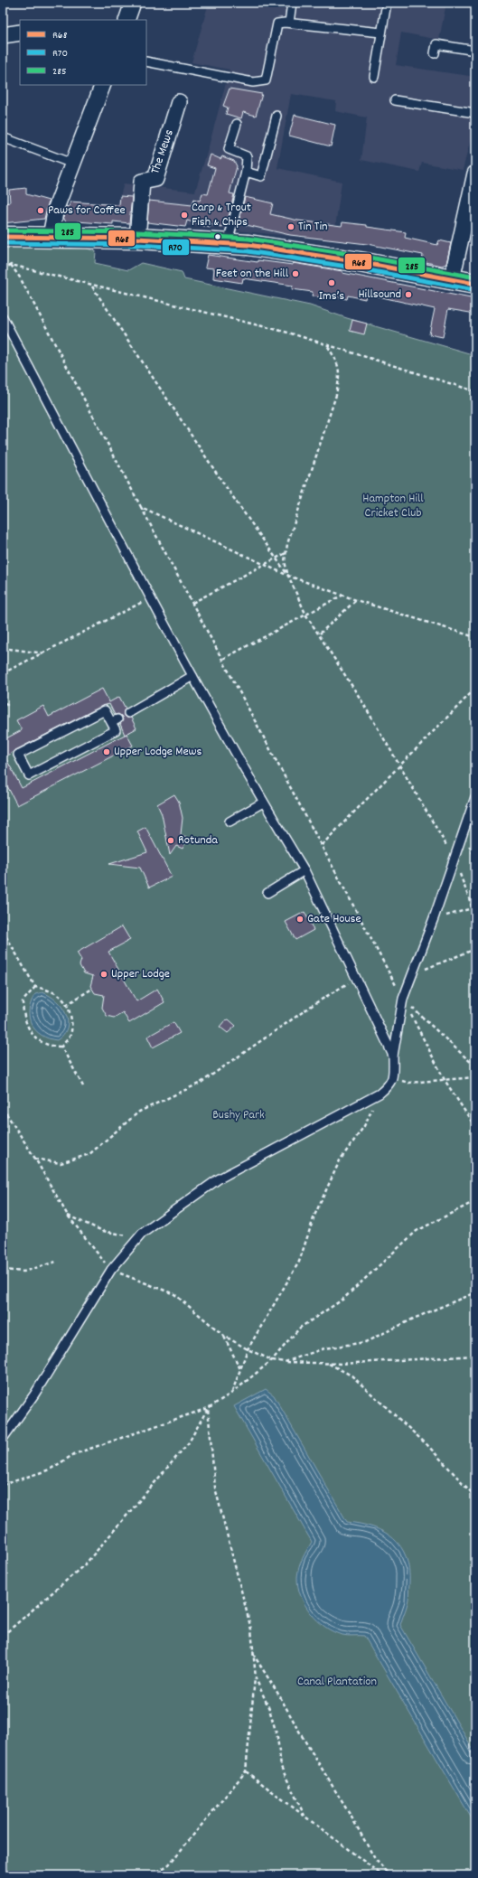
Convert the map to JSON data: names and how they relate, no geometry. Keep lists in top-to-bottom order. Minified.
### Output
{"streets":{"street":["The Mews"]},"parks":["Hampton Hill Cricket Club","Bushy Park","Canal Plantation"],"places":["Paws for Coffee","Carp & Trout Fish & Chips","Tin Tin","Feet on the Hill","Ims’s","Hillsound","Upper Lodge Mews","Rotunda","Gate House","Upper Lodge"],"lines":["transit line 285","transit line R68","transit line R70"],"legend":["R68","R70","285"]}
